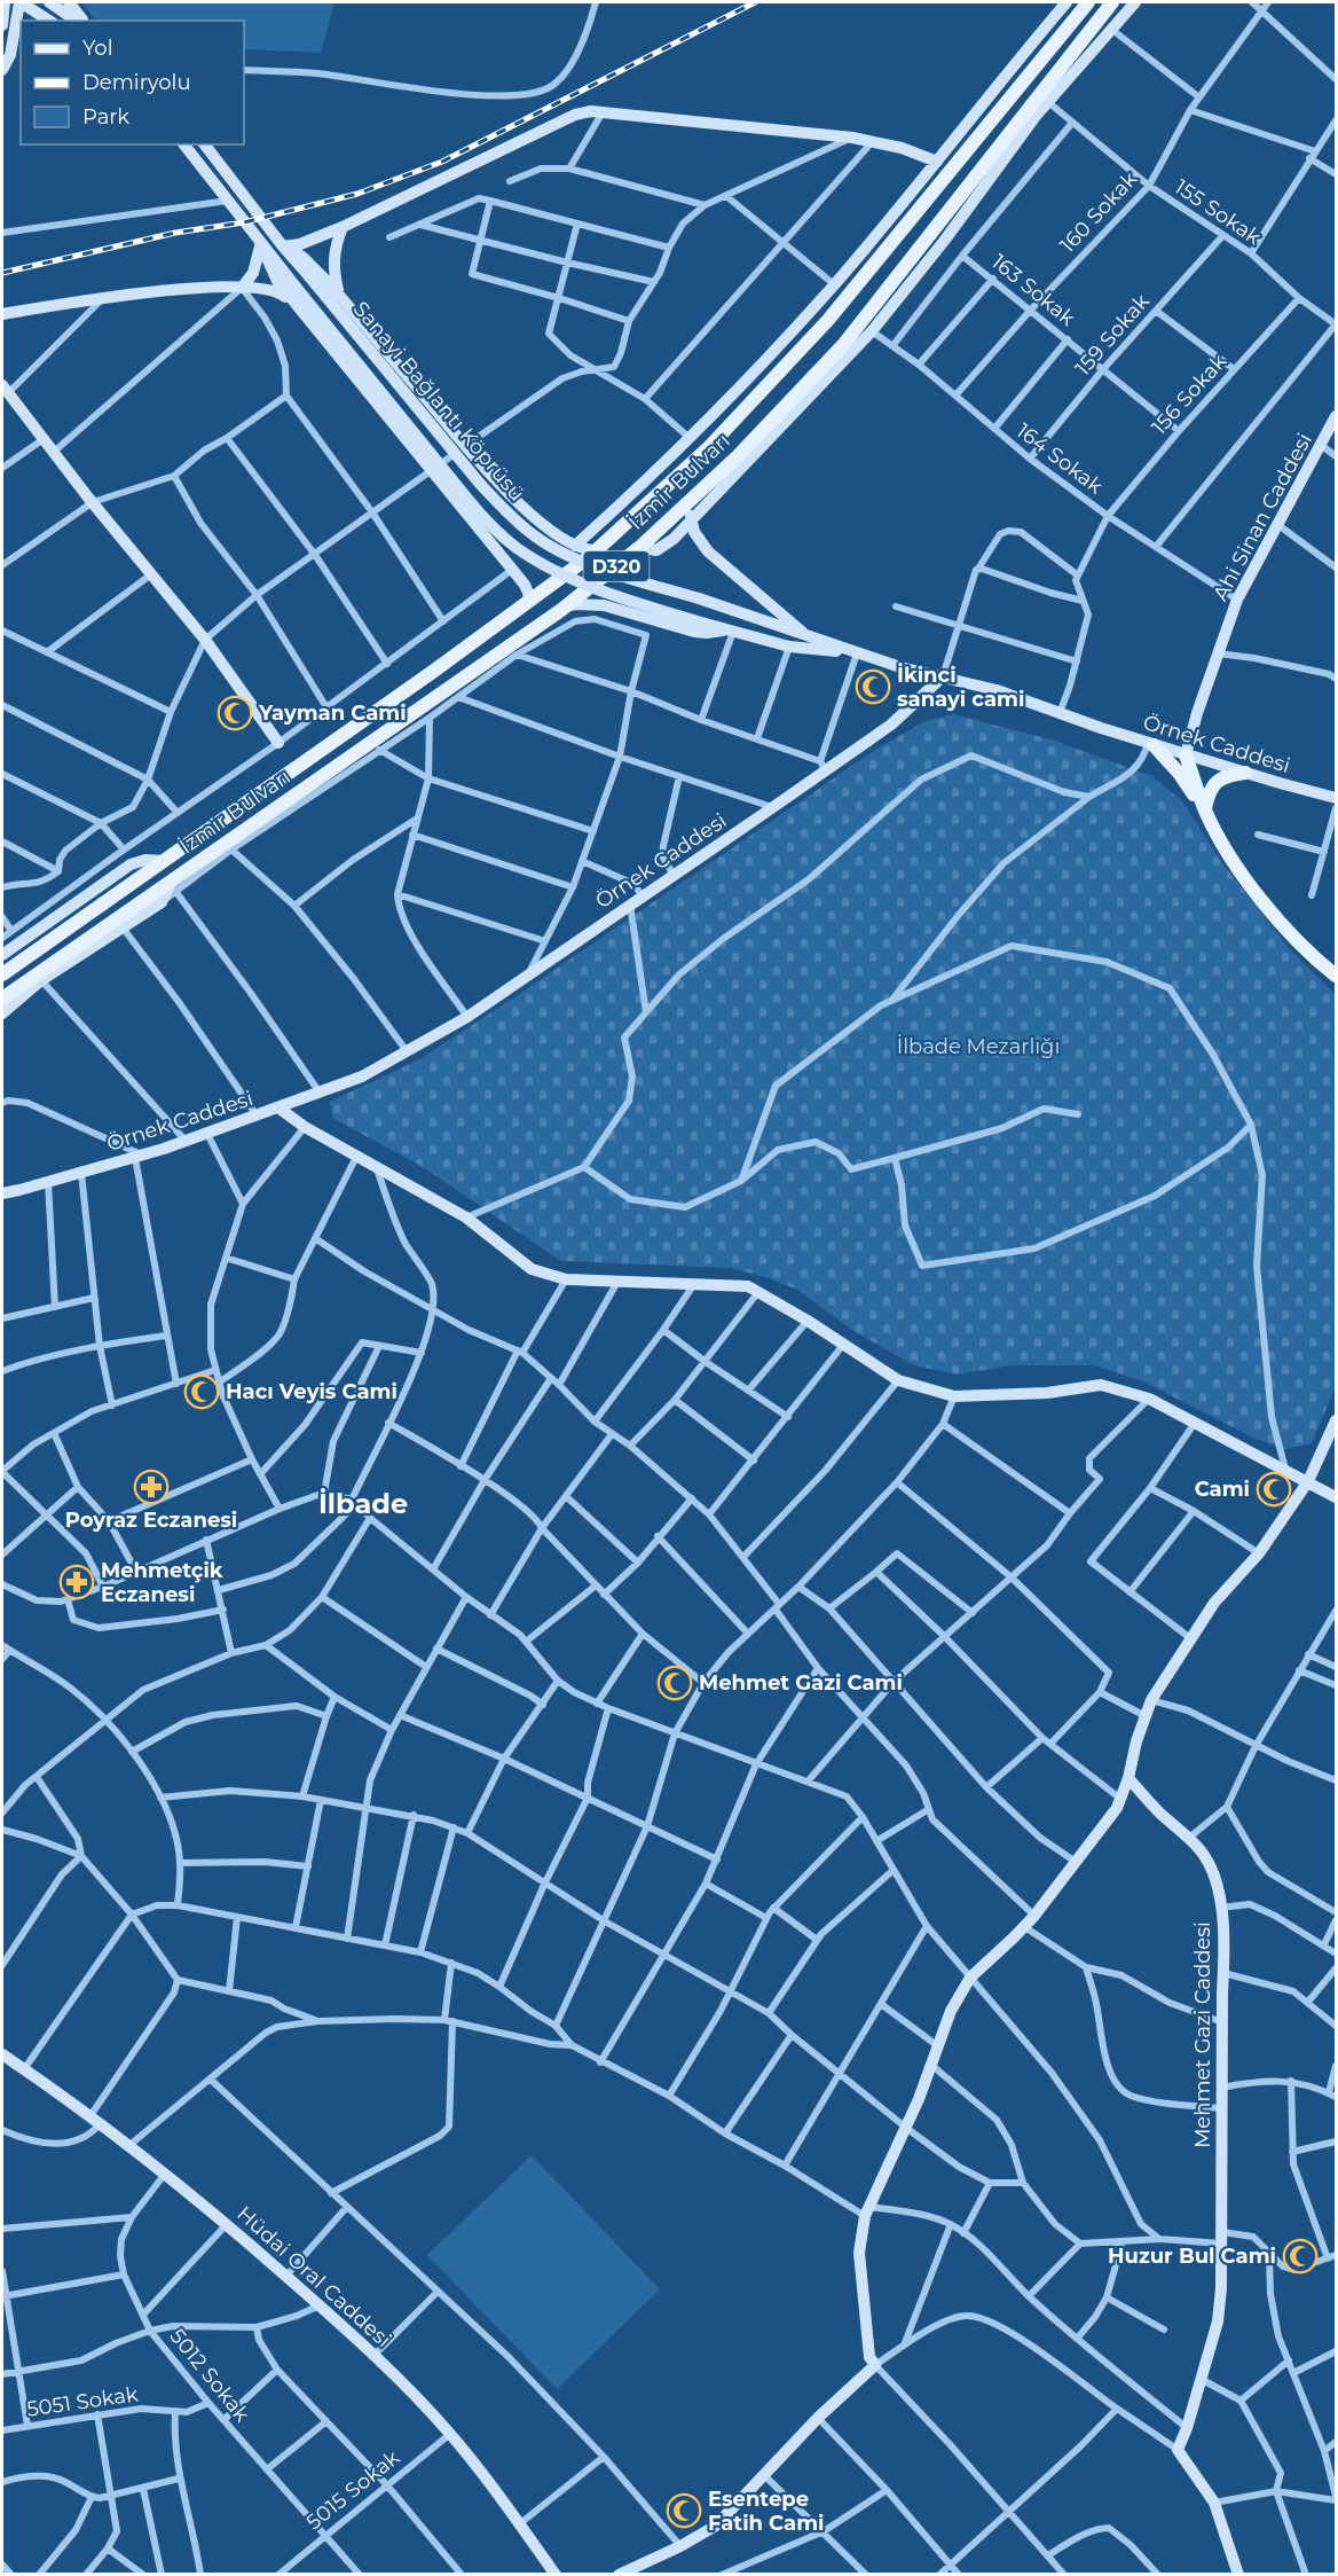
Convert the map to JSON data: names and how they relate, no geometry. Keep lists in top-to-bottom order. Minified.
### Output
{"streets":{"main road":["Sanayi Bağlantı Köprüsü","İzmir Bulvarı","Ahi Sinan Caddesi","D320","Örnek Caddesi","Mehmet Gazi Caddesi","Hüdai Oral Caddesi"],"street":["160 Sokak","155 Sokak","163 Sokak","159 Sokak","156 Sokak","164 Sokak","5012 Sokak","5051 Sokak","5015 Sokak"]},"crossings":[["160 Sokak","155 Sokak"],["160 Sokak","163 Sokak"],["160 Sokak","164 Sokak"],["155 Sokak","159 Sokak"],["155 Sokak","156 Sokak"],["163 Sokak","159 Sokak"],["163 Sokak","156 Sokak"],["159 Sokak","164 Sokak"],["156 Sokak","164 Sokak"],["164 Sokak","Ahi Sinan Caddesi"],["Ahi Sinan Caddesi","Örnek Caddesi"],["Hüdai Oral Caddesi","5012 Sokak"],["Hüdai Oral Caddesi","5015 Sokak"],["5012 Sokak","5051 Sokak"],["5012 Sokak","5015 Sokak"]],"districts":["İlbade"],"parks":["İlbade Mezarlığı"],"places":{"mosque":["İkinci sanayi cami","Yayman Cami","Hacı Veyis Cami","Cami","Mehmet Gazi Cami","Huzur Bul Cami","Esentepe Fatih Cami"],"pharmacy":["Poyraz Eczanesi","Mehmetçik Eczanesi"]},"legend":["Yol","Demiryolu","Park"]}
